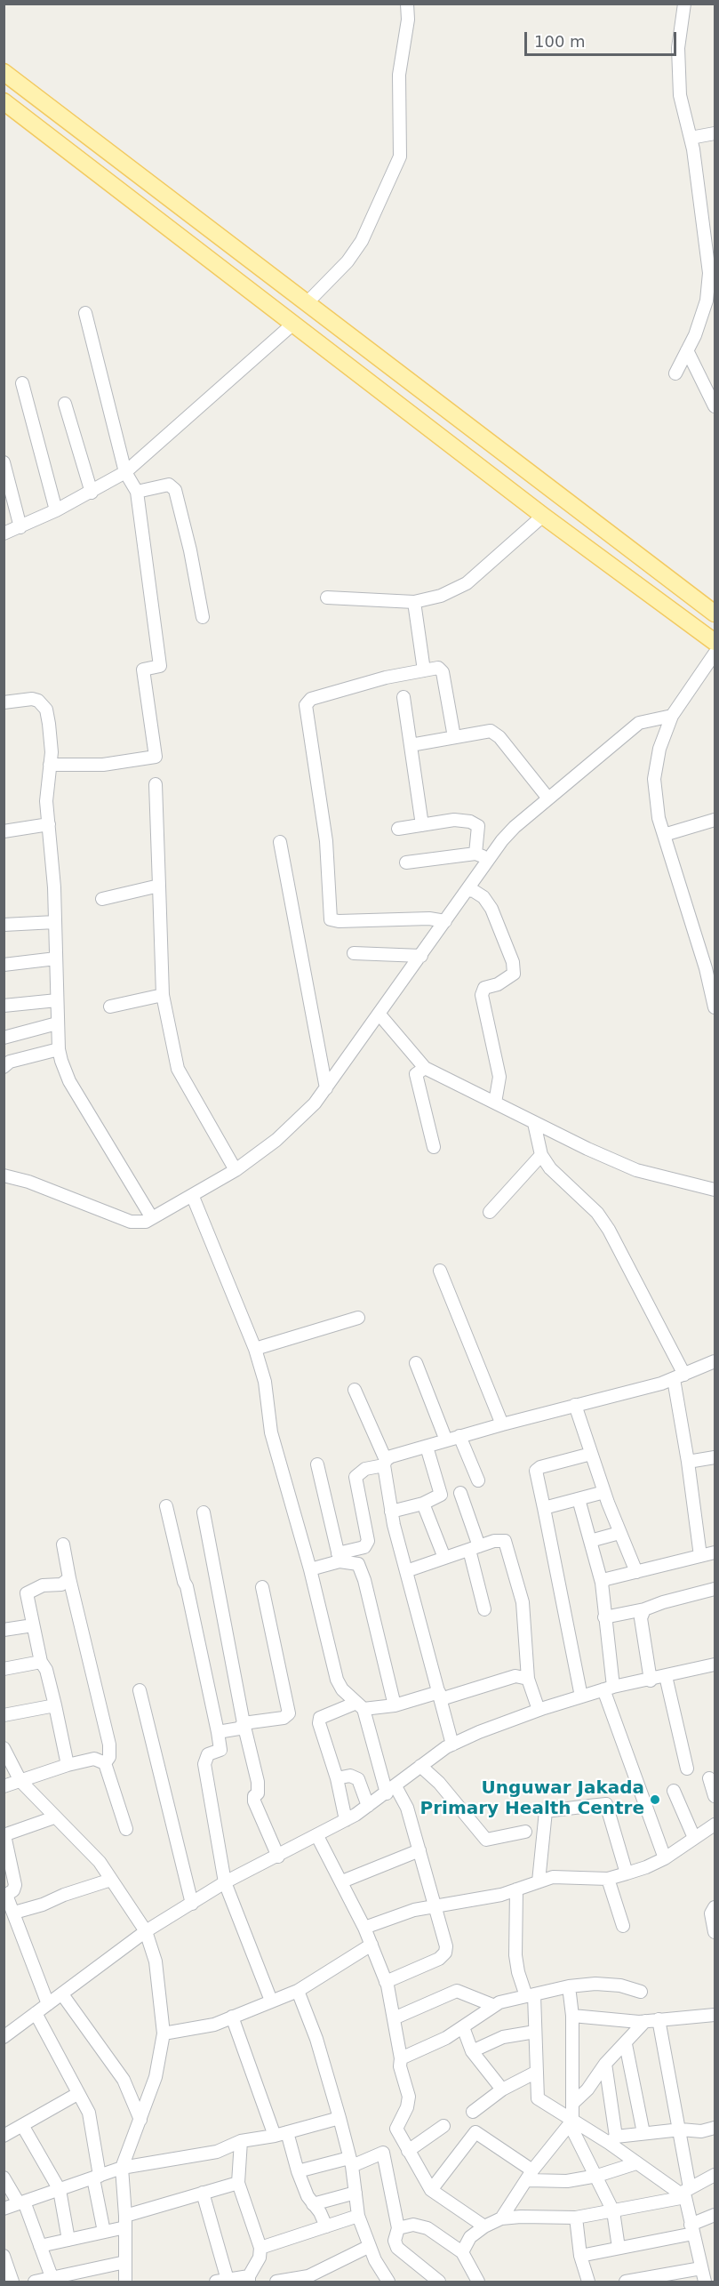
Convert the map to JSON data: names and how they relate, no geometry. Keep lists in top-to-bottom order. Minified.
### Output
{"places":["Unguwar Jakada Primary Health Centre"],"scale_bar":"100 m"}
